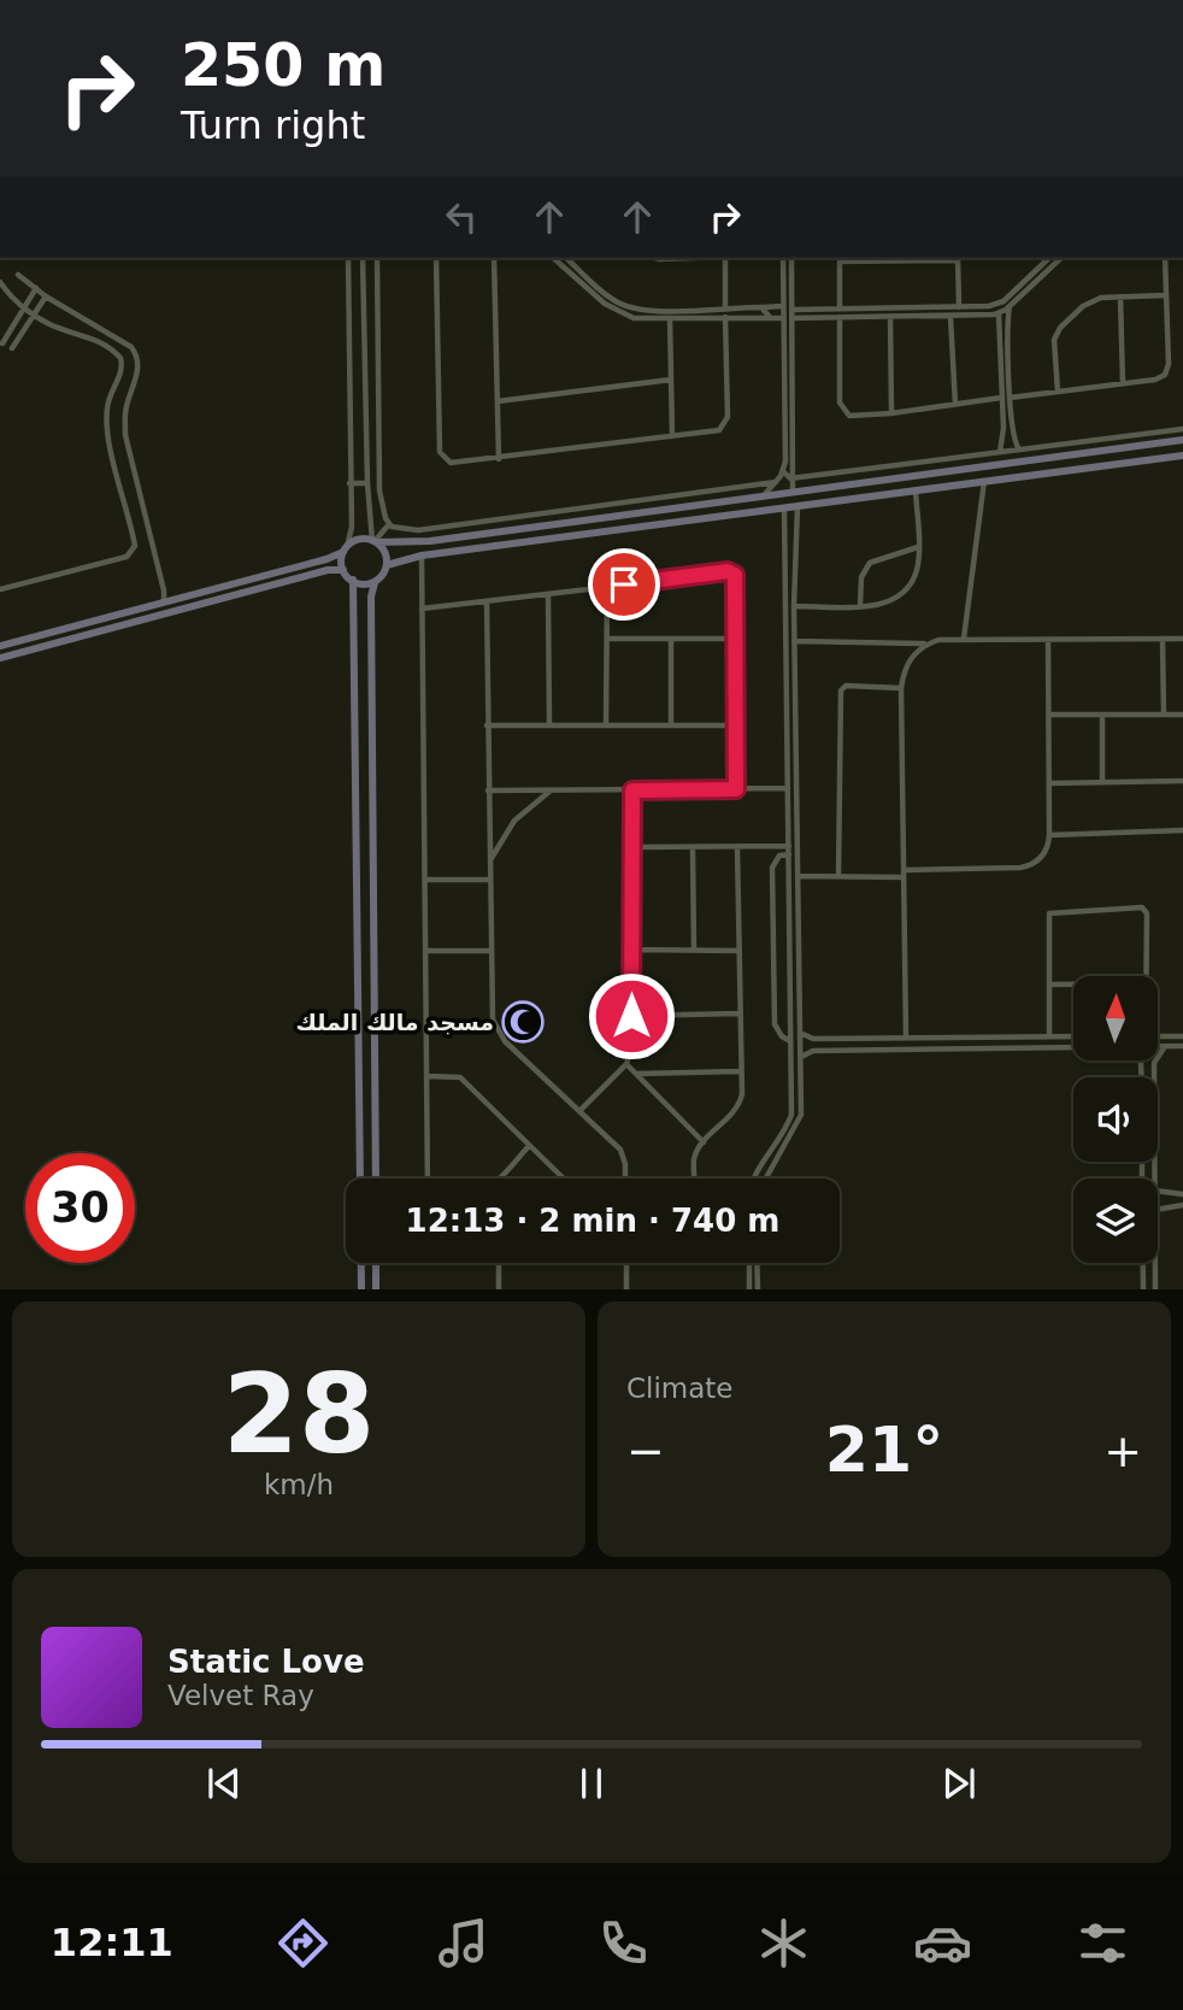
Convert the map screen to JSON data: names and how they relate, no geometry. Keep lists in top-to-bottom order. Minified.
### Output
{"places":{"mosque":["مسجد مالك الملك"]},"north":"top","page":{"turn":["250 m","Turn right"],"limit":"30","trip":"12:13 · 2 min · 740 m","tile":[["28","km/h"],"Climate"],"heat":["−","21°","+"],"song":["Static Love","Velvet Ray"],"tabs":"12:11"}}
